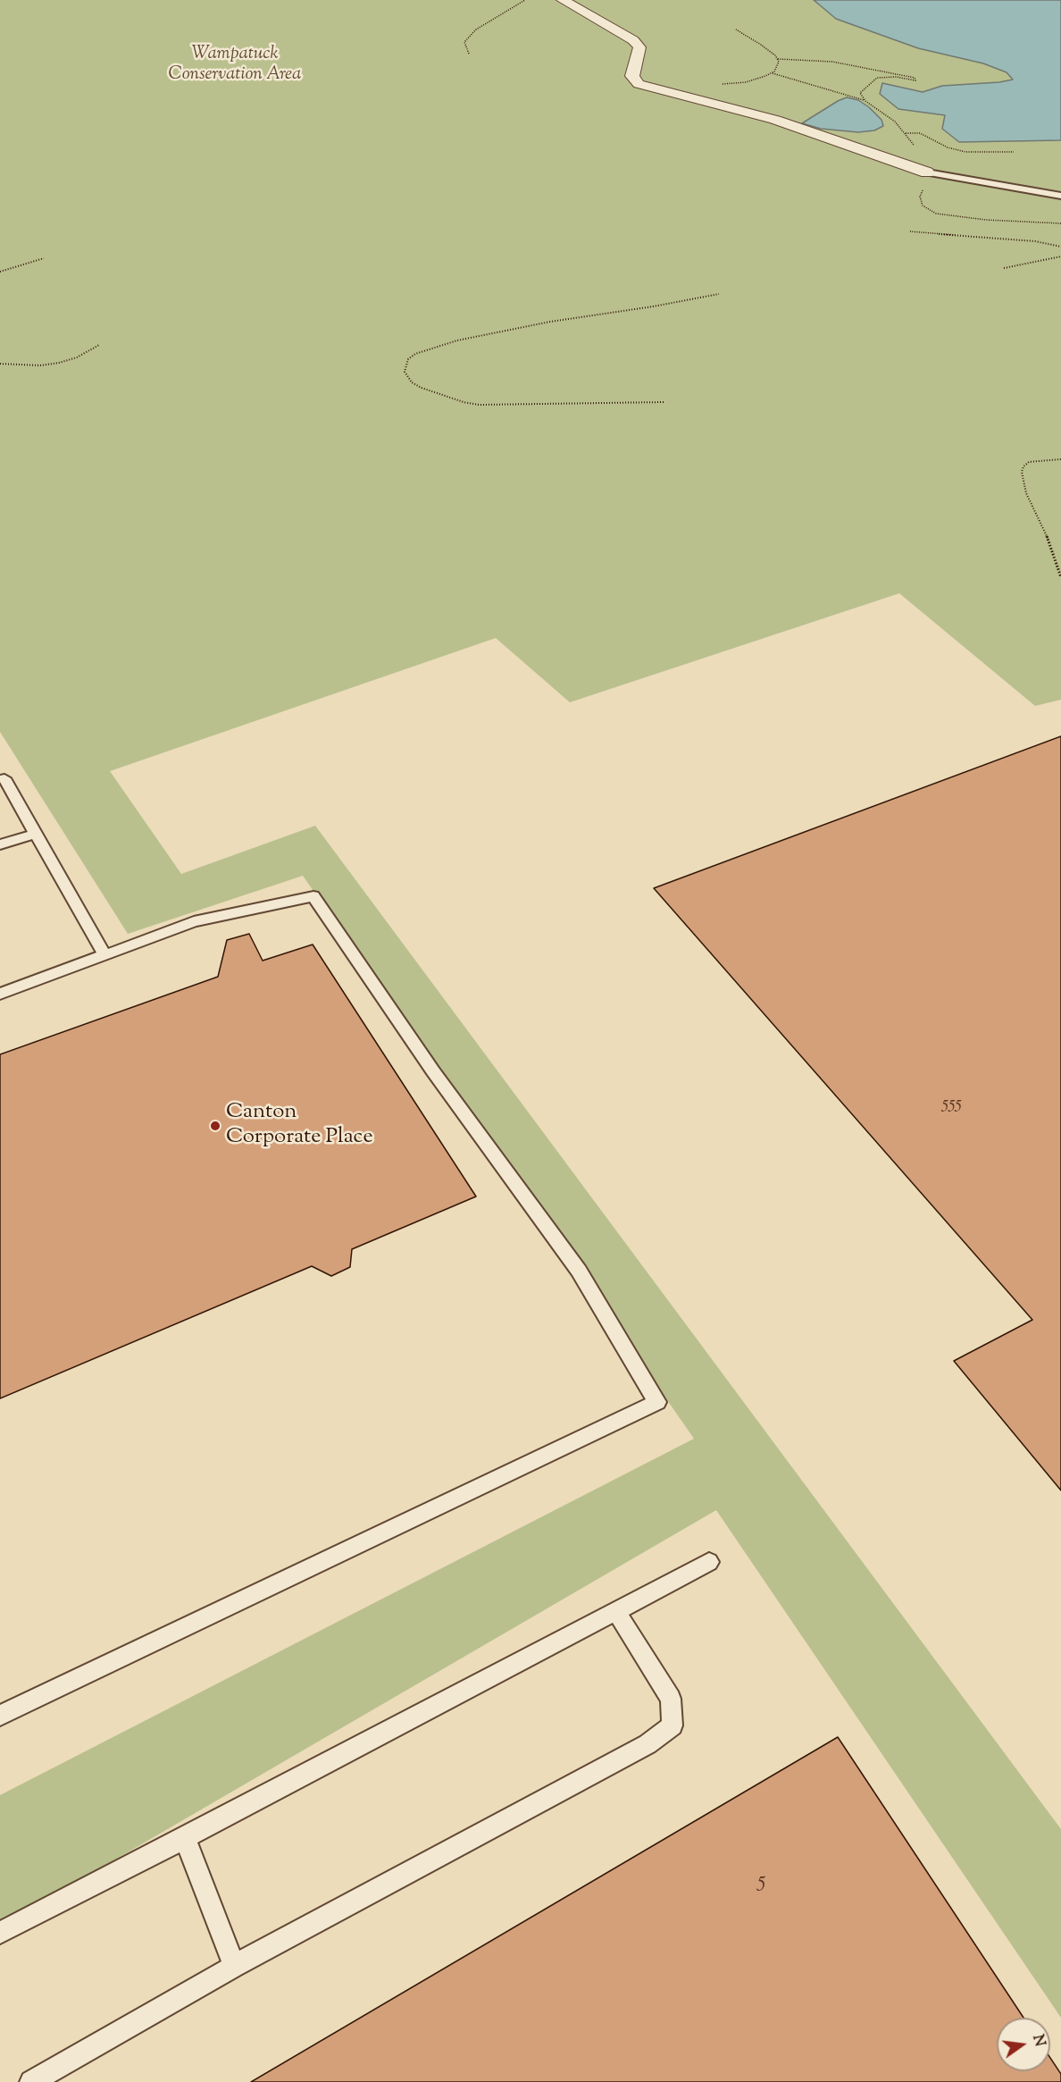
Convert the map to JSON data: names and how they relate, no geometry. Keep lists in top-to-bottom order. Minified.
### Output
{"parks":["Wampatuck Conservation Area"],"places":["Canton Corporate Place"],"house_numbers":["555","5"],"north":"right"}
